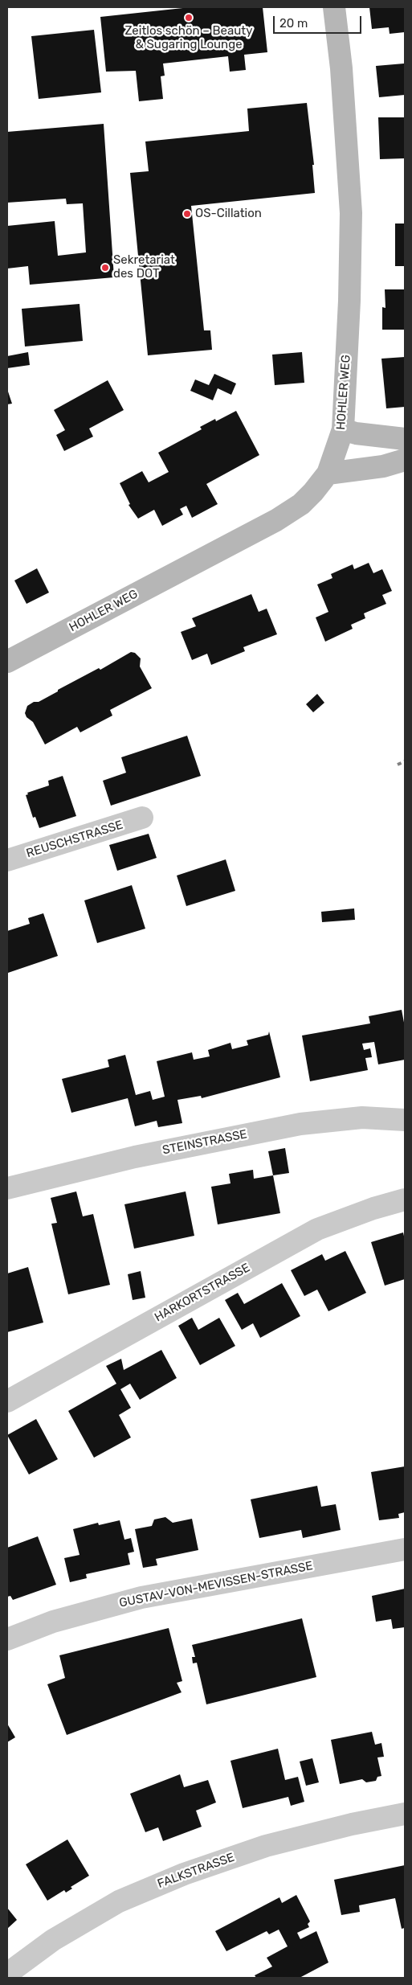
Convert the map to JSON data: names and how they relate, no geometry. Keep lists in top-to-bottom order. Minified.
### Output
{"streets":{"street":["HOHLER WEG","REUSCHSTRASSE","STEINSTRASSE","HARKORTSTRASSE","GUSTAV-VON-MEVISSEN-STRASSE","FALKSTRASSE"]},"places":["Zeitlos schön – Beauty & Sugaring Lounge","OS-Cillation","Sekretariat des DOT"],"scale_bar":"20 m"}
